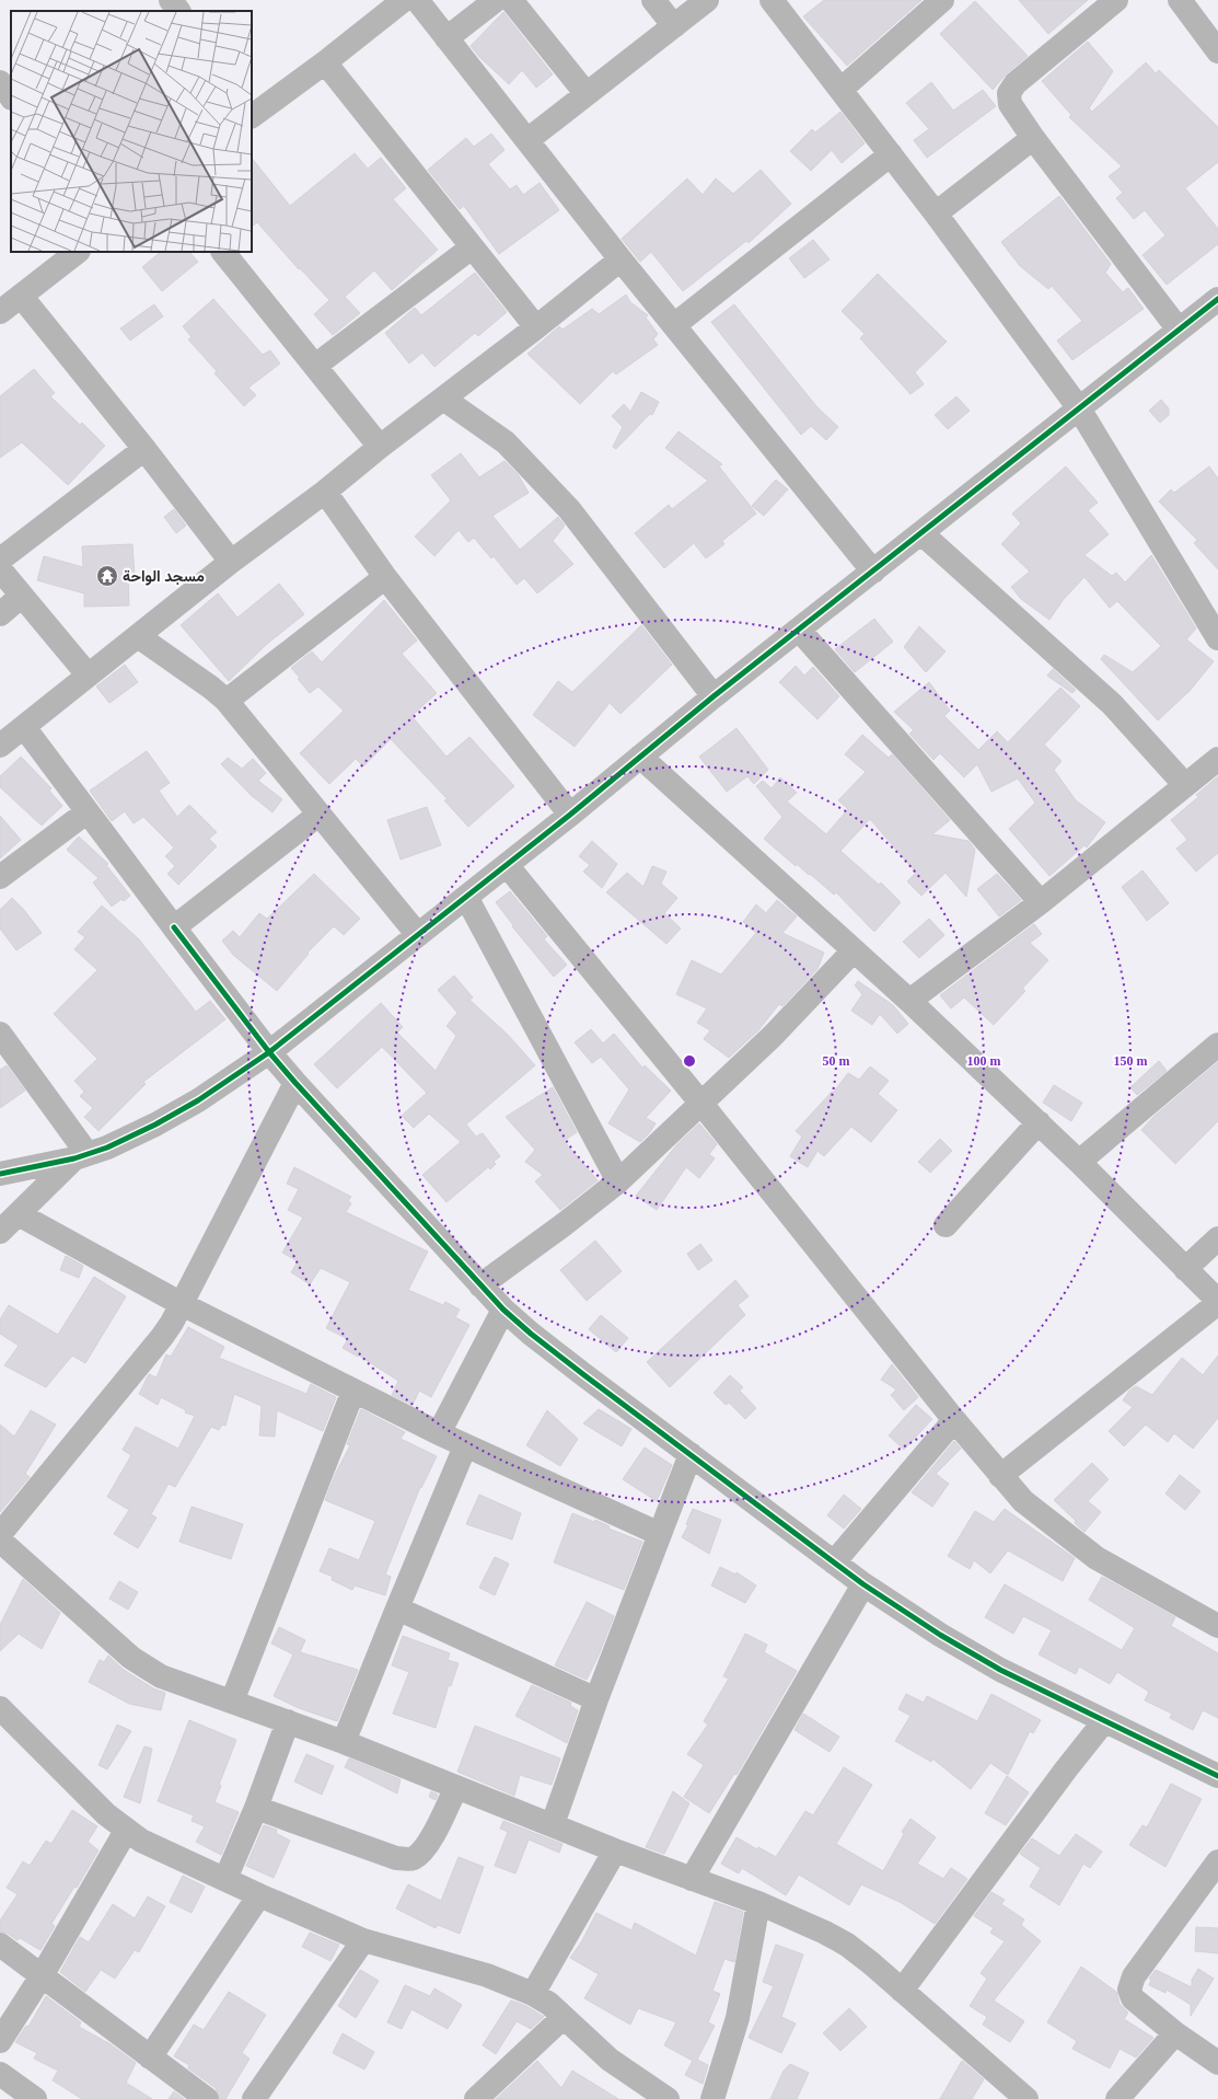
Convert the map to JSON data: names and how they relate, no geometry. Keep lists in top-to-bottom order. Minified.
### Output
{"places":{"temple":["مسجد الواحة"]},"rings":["50 m","100 m","150 m"]}
